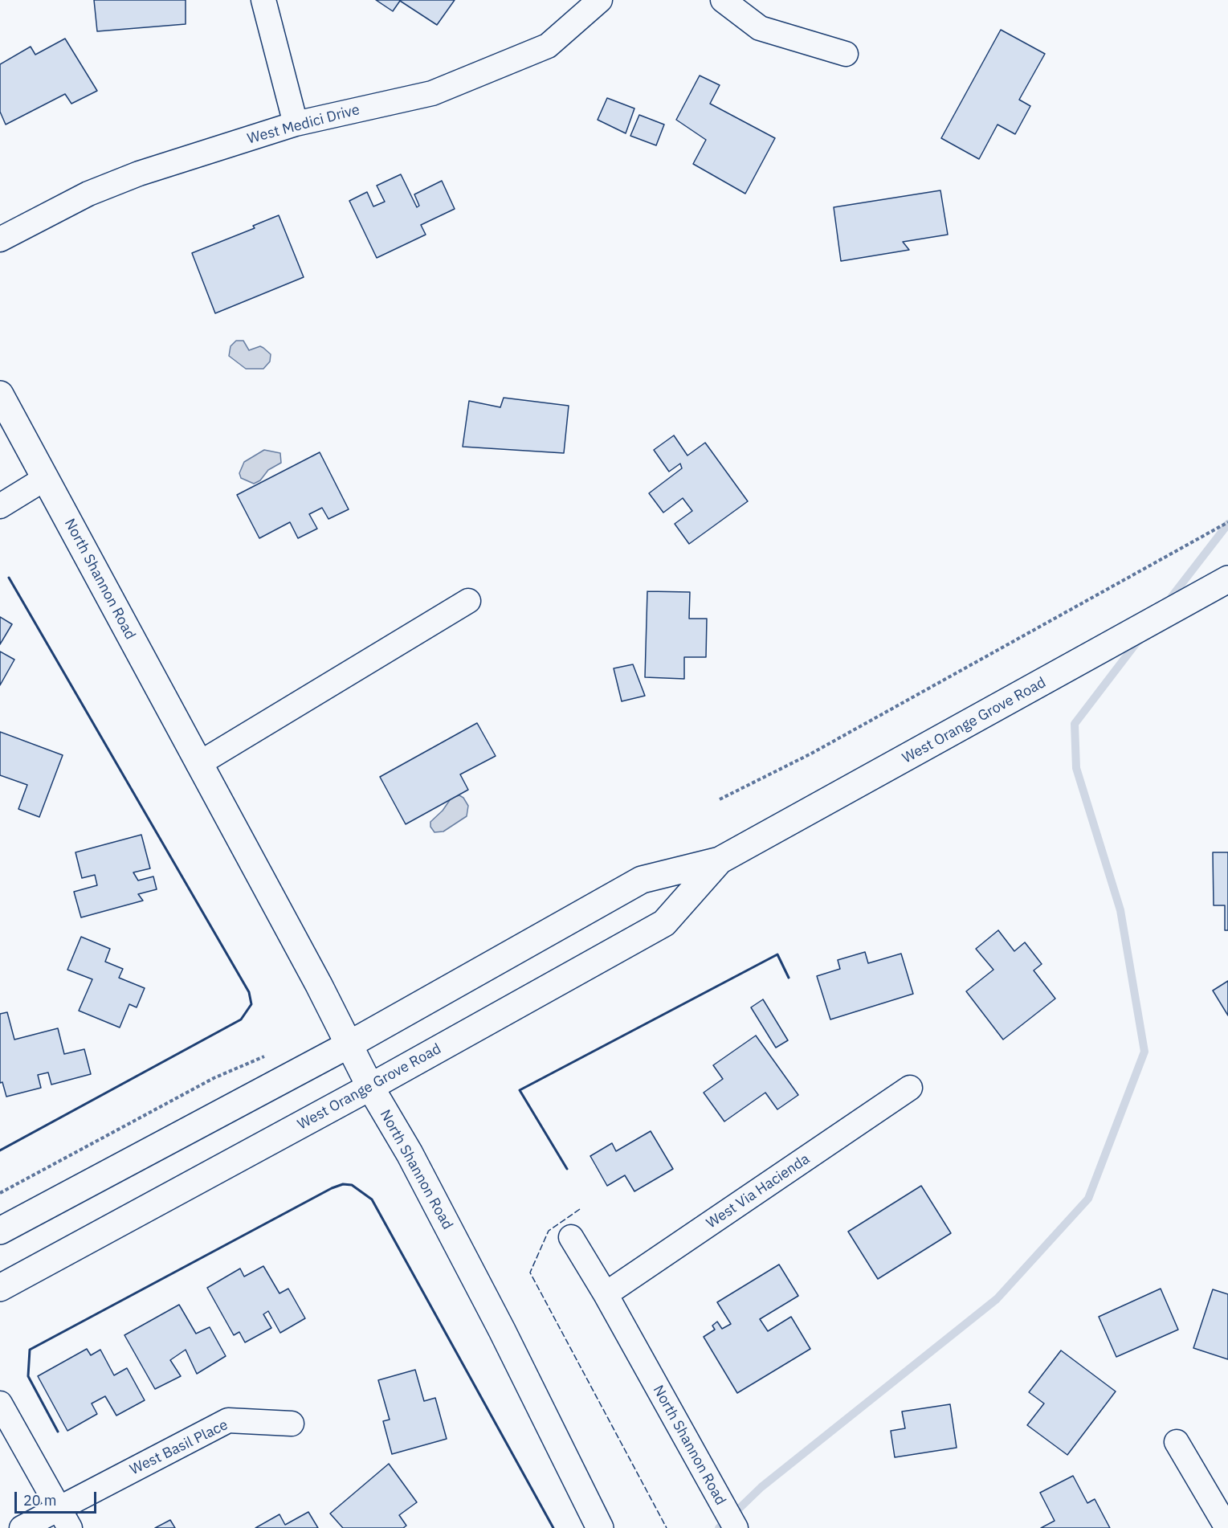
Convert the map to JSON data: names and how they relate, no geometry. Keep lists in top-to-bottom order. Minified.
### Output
{"streets":{"main road":["North Shannon Road","West Orange Grove Road"],"street":["West Medici Drive","West Via Hacienda","West Basil Place"]},"crossings":[["North Shannon Road","West Orange Grove Road"],["North Shannon Road","West Via Hacienda"]],"scale_bar":"20 m"}
